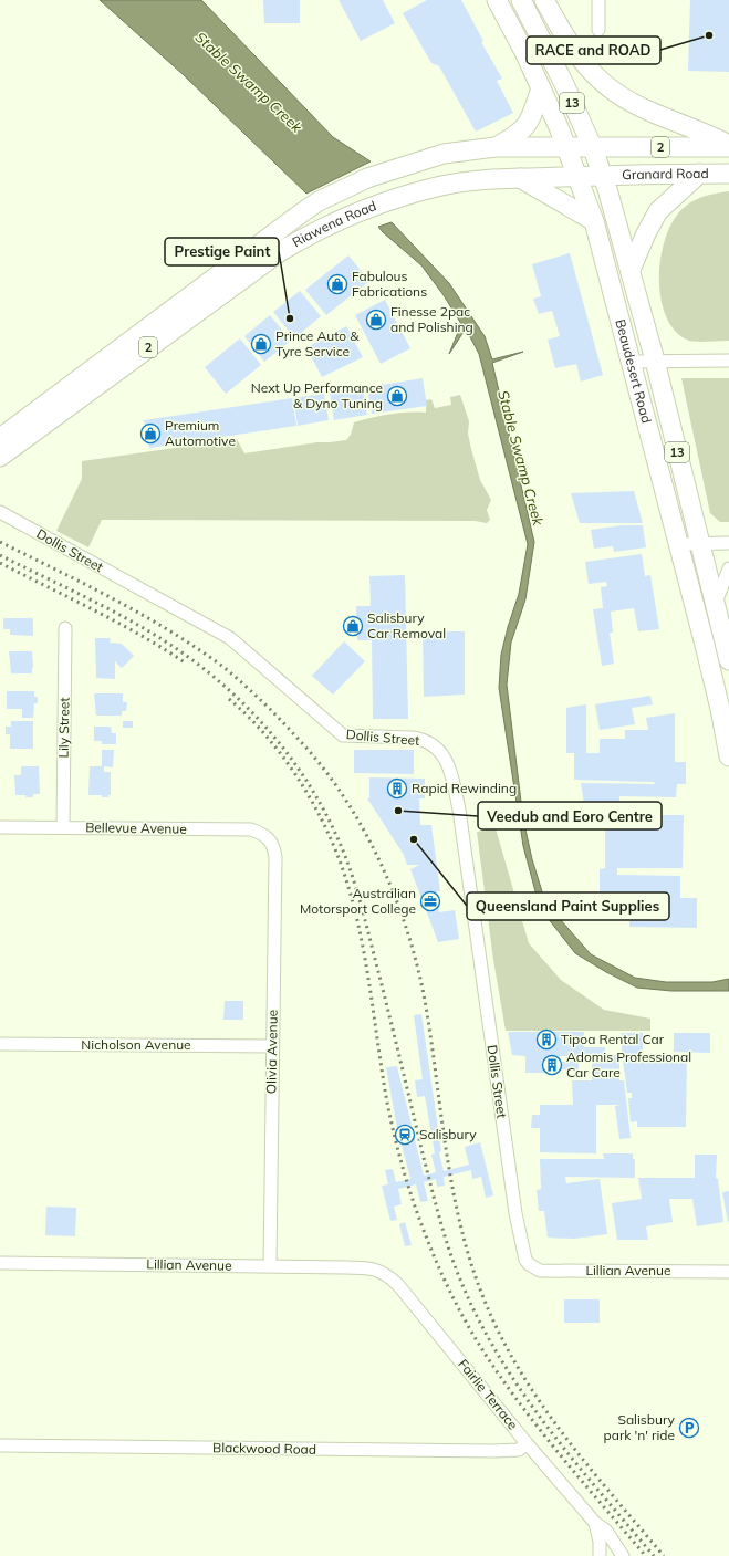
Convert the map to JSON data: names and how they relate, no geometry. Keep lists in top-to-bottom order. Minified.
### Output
{"streets":{"highway":["13","2","Granard Road","Riawena Road","Beaudesert Road"],"street":["Dollis Street","Lily Street","Bellevue Avenue","Nicholson Avenue","Olivia Avenue","Lillian Avenue","Fairlie Terrace","Blackwood Road"]},"crossings":[["Granard Road","Riawena Road"],["Granard Road","Beaudesert Road"],["Riawena Road","Beaudesert Road"],["Dollis Street","Lillian Avenue"],["Lily Street","Bellevue Avenue"],["Bellevue Avenue","Olivia Avenue"],["Nicholson Avenue","Olivia Avenue"],["Olivia Avenue","Lillian Avenue"],["Lillian Avenue","Fairlie Terrace"],["Fairlie Terrace","Blackwood Road"]],"water":["Stable Swamp Creek"],"places":{"other":["RACE and ROAD","Prestige Paint","Veedub and Eoro Centre","Queensland Paint Supplies"],"shop":["Fabulous Fabrications","Finesse 2pac and Polishing","Prince Auto & Tyre Service","Next Up Performance & Dyno Tuning","Premium Automotive","Salisbury Car Removal"],"building":["Rapid Rewinding","Tipoa Rental Car","Adomis Professional Car Care"],"office":["Australian Motorsport College"],"station":["Salisbury"],"parking":["Salisbury park 'n' ride"]}}
